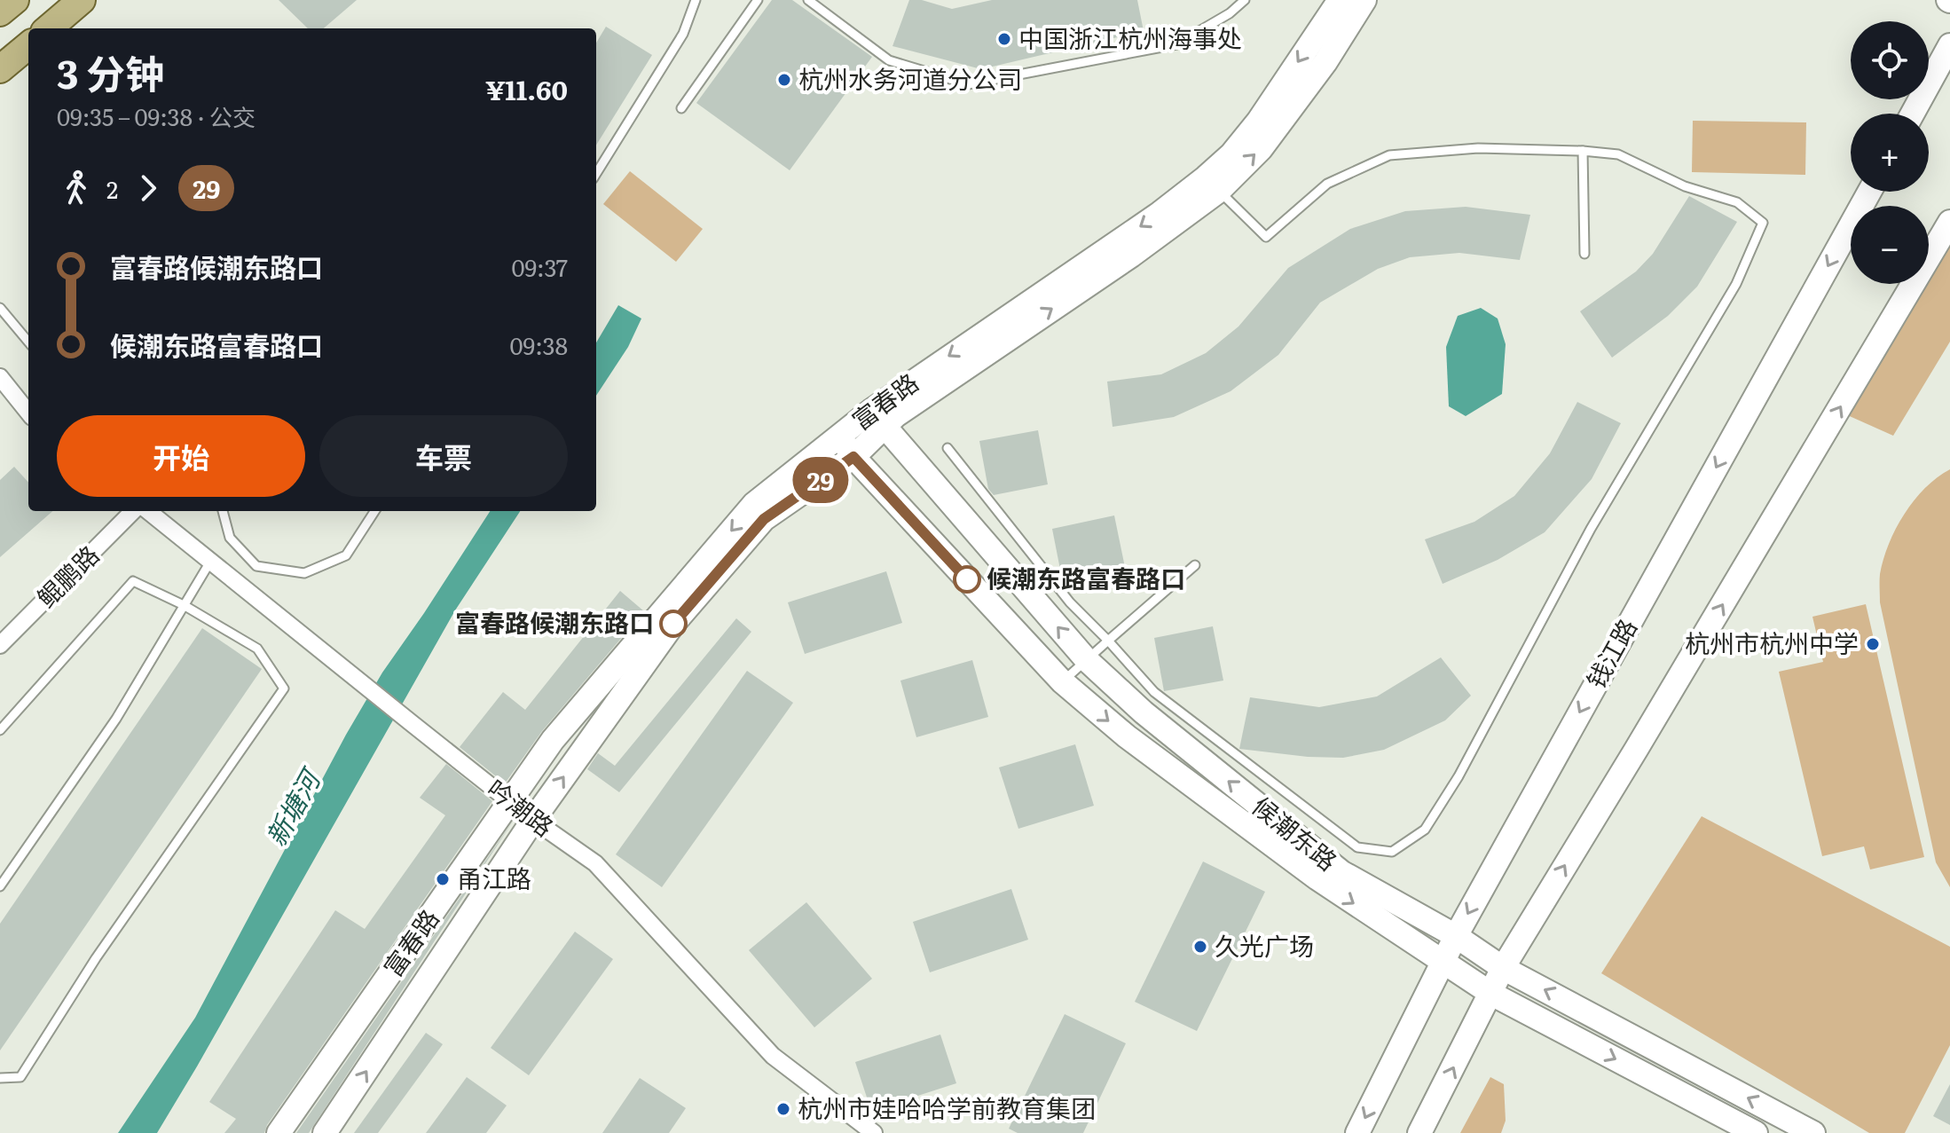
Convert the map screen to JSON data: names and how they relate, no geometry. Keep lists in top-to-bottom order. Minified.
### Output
{"streets":{"street":["富春路","鲲鹏路","钱江路","吟潮路","候潮东路"]},"crossings":[["富春路","吟潮路"],["富春路","候潮东路"],["钱江路","候潮东路"]],"water":["新塘河"],"places":["中国浙江杭州海事处","杭州水务河道分公司","候潮东路富春路口","富春路候潮东路口","杭州市杭州中学","甬江路","久光广场","杭州市娃哈哈学前教育集团"],"lines":["bus line 29"],"page":{"on_map":"29","map_buttons":["+","−"],"heading":["3 分钟","09:35 – 09:38 · 公交","¥11.60"],"legs":["2","29"],"list":[{"name":"富春路候潮东路口","value":"09:37"},{"name":"候潮东路富春路口","value":"09:38"}],"buttons":["开始","车票"]}}
